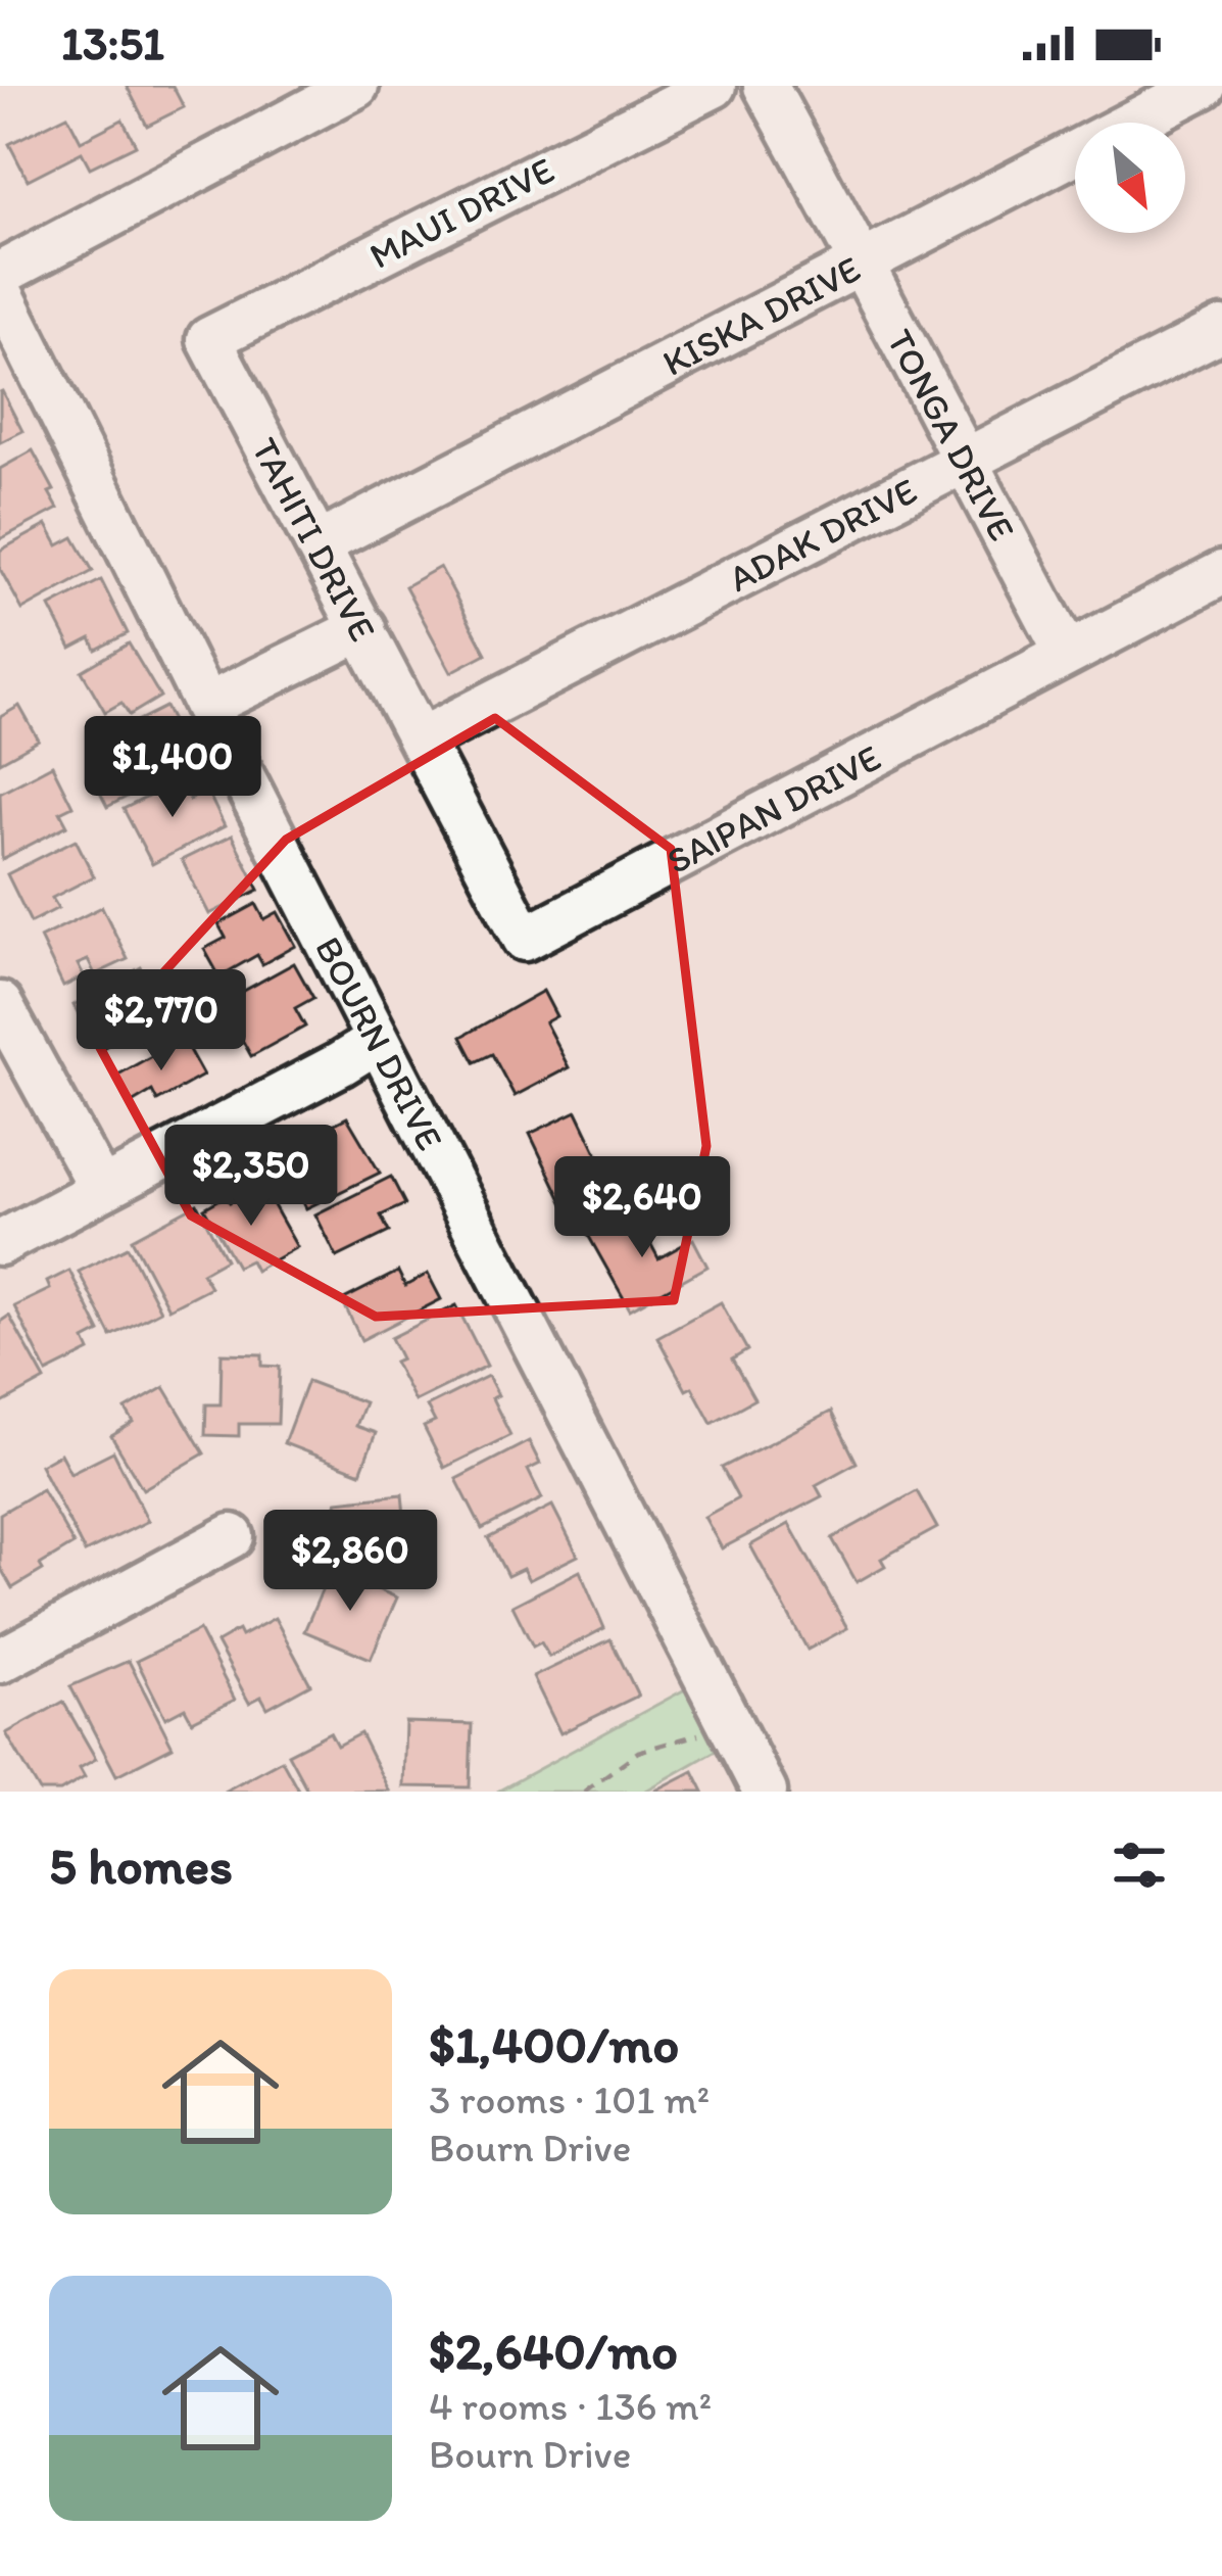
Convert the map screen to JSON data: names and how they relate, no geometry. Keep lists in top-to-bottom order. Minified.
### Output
{"streets":{"street":["MAUI DRIVE","KISKA DRIVE","TONGA DRIVE","ADAK DRIVE","TAHITI DRIVE","SAIPAN DRIVE","BOURN DRIVE"]},"crossings":[["MAUI DRIVE","TAHITI DRIVE"],["KISKA DRIVE","TONGA DRIVE"],["KISKA DRIVE","TAHITI DRIVE"],["TONGA DRIVE","ADAK DRIVE"],["TONGA DRIVE","SAIPAN DRIVE"],["ADAK DRIVE","TAHITI DRIVE"],["ADAK DRIVE","SAIPAN DRIVE"],["TAHITI DRIVE","SAIPAN DRIVE"]],"north":"bottom right","page":{"status":"13:51","price":["$1,400","$2,770","$2,350","$2,640","$2,860"],"heading":"5 homes","list":[{"name":"$1,400/mo","note":"3 rooms · 101 m² · Bourn Drive"},{"name":"$2,640/mo","note":"4 rooms · 136 m² · Bourn Drive"}]}}
